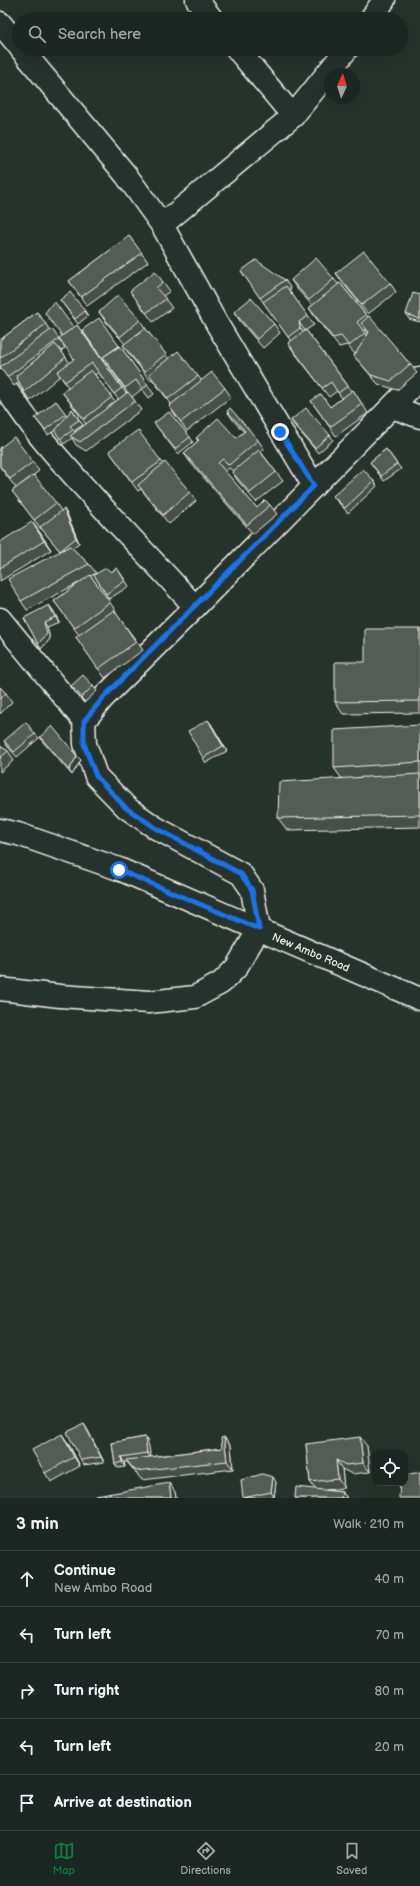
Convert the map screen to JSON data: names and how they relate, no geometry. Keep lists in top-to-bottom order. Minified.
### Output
{"streets":{"street":["New Ambo Road"]},"north":"top","page":{"search":"Search here","heading":["3 min","Walk · 210 m"],"list":[["Continue","New Ambo Road","40 m"],["Turn left","70 m"],["Turn right","80 m"],["Turn left","20 m"],"Arrive at destination"],"nav":["Map","Directions","Saved"]}}
